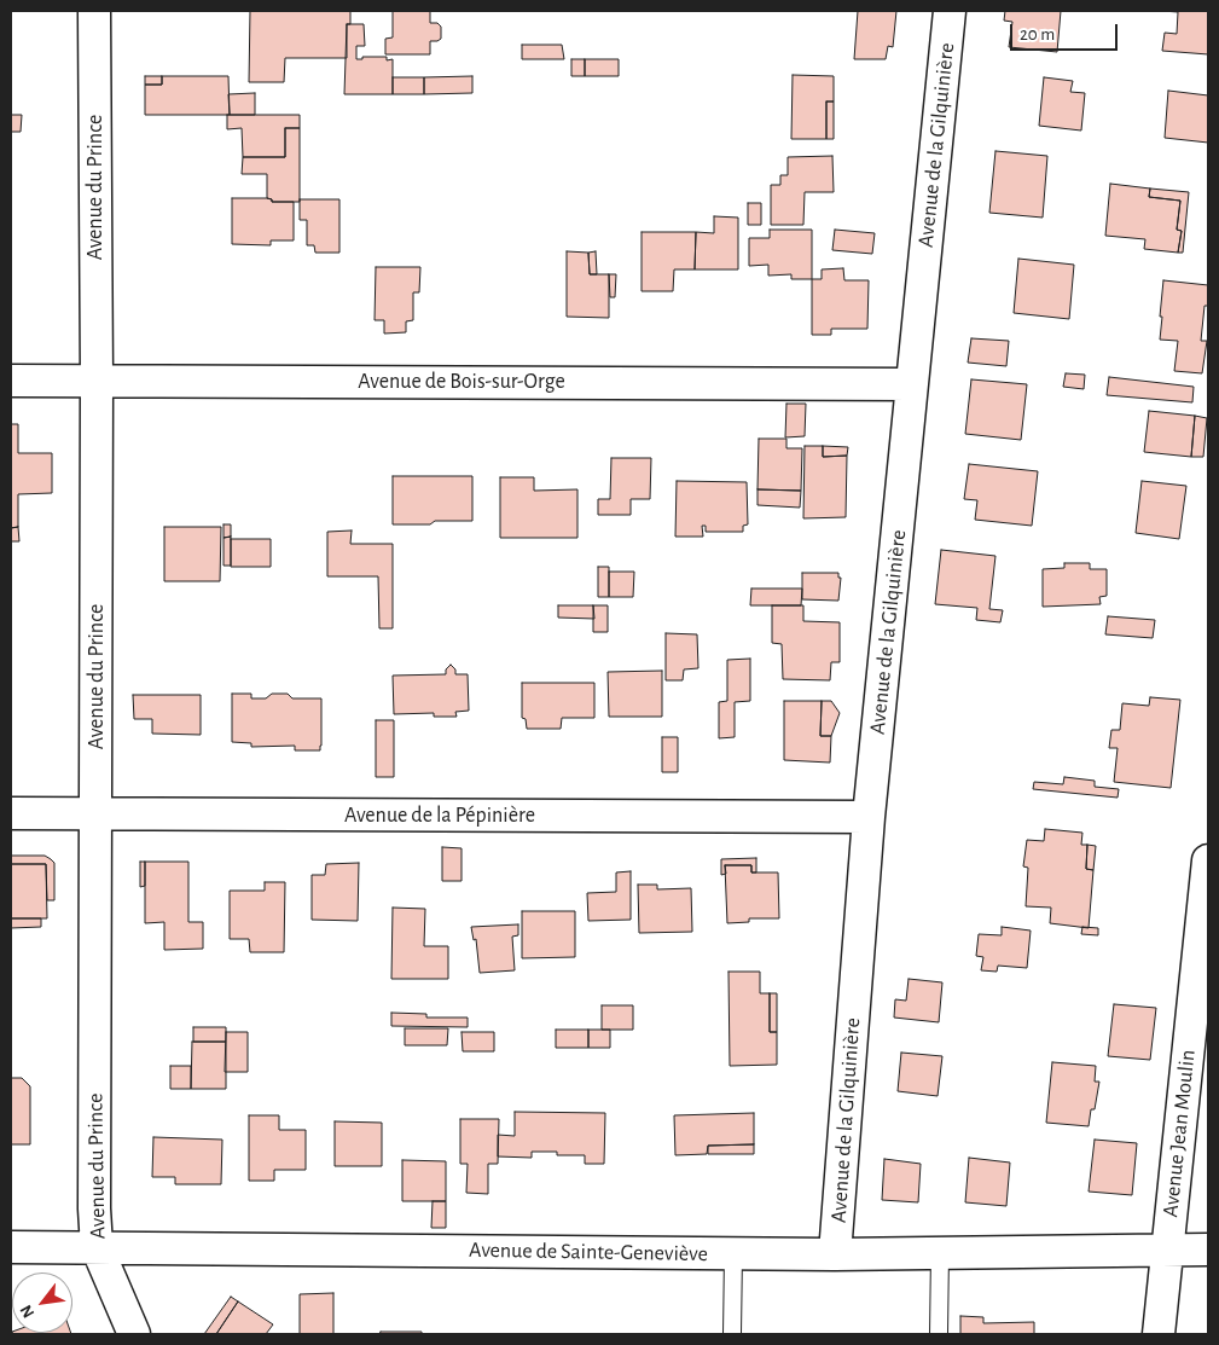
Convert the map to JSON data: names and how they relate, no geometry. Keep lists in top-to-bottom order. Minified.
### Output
{"streets":{"street":["Avenue de la Gilquinière","Avenue du Prince","Avenue de Bois-sur-Orge","Avenue de la Pépinière","Avenue Jean Moulin","Avenue de Sainte-Geneviève"]},"crossings":[["Avenue de la Gilquinière","Avenue de Bois-sur-Orge"],["Avenue de la Gilquinière","Avenue de la Pépinière"],["Avenue de la Gilquinière","Avenue de Sainte-Geneviève"],["Avenue du Prince","Avenue de Bois-sur-Orge"],["Avenue du Prince","Avenue de la Pépinière"],["Avenue du Prince","Avenue de Sainte-Geneviève"],["Avenue Jean Moulin","Avenue de Sainte-Geneviève"]],"scale_bar":"20 m","north":"bottom left"}
